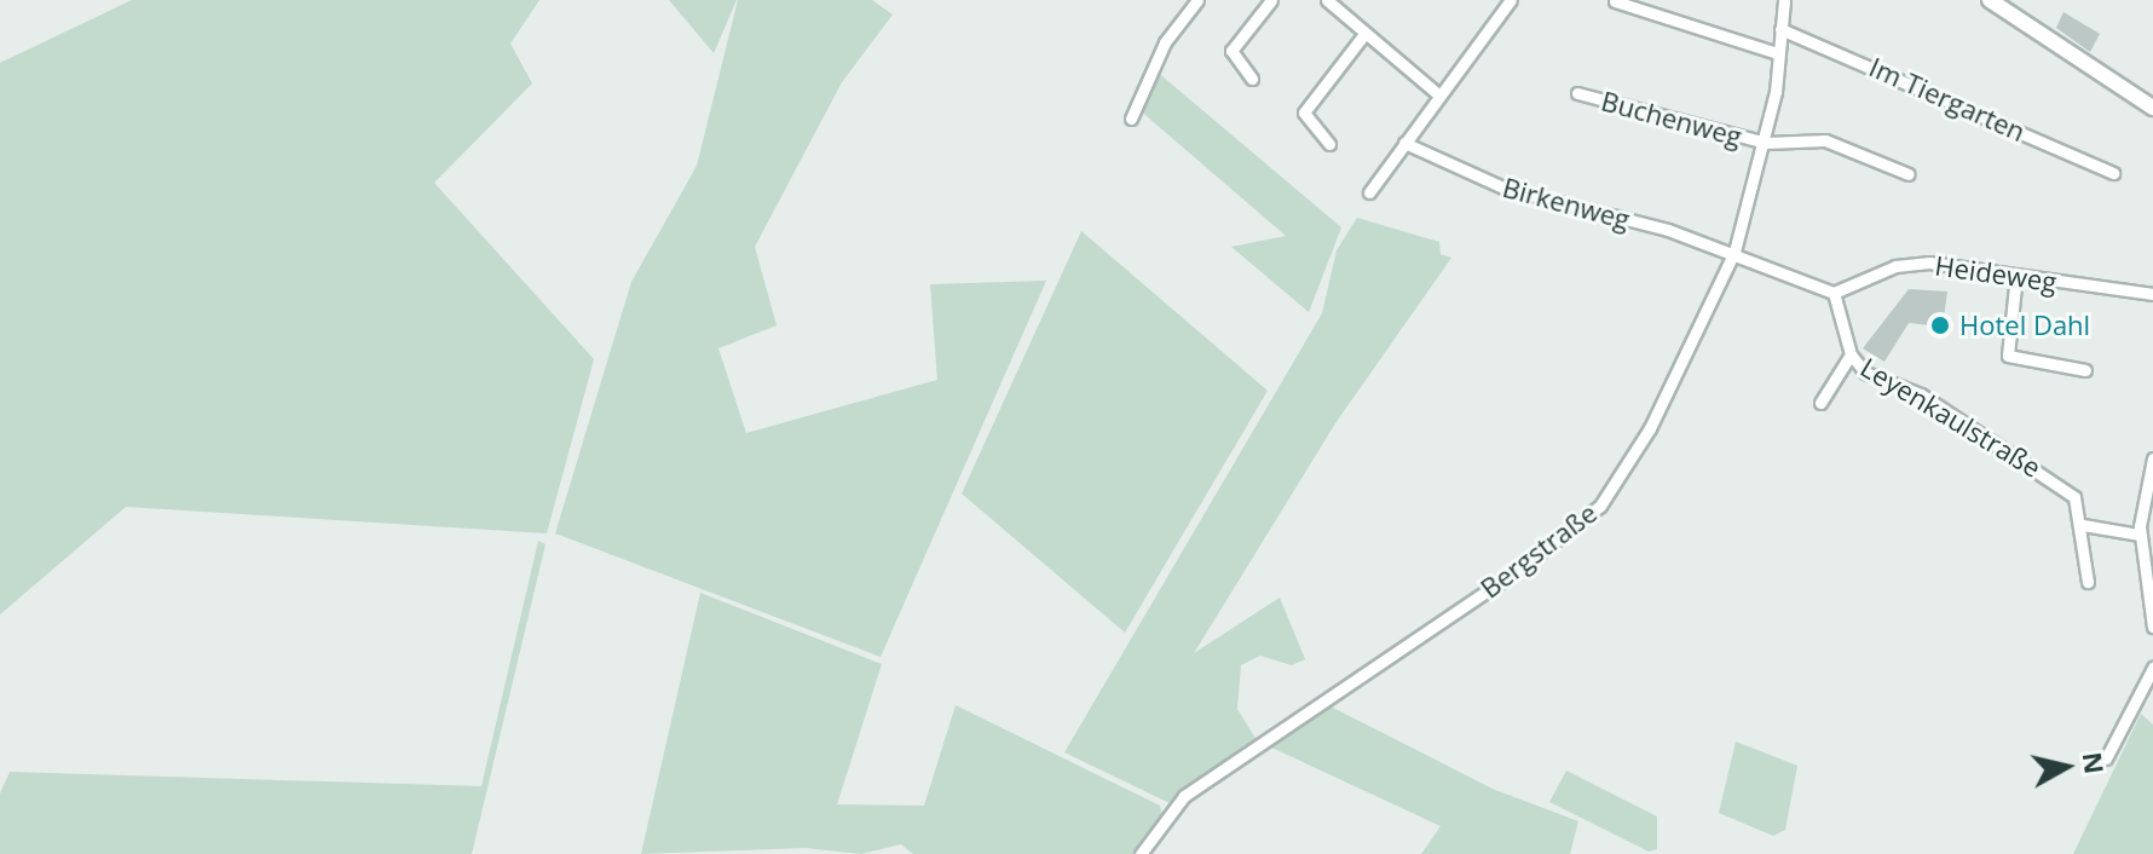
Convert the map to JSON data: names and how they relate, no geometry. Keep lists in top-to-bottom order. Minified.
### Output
{"streets":{"street":["Im Tiergarten","Buchenweg","Birkenweg","Heideweg","Leyenkaulstraße","Bergstraße"]},"crossings":[["Im Tiergarten","Bergstraße"],["Buchenweg","Bergstraße"],["Birkenweg","Bergstraße"],["Heideweg","Leyenkaulstraße"]],"places":["Hotel Dahl"],"north":"right"}
